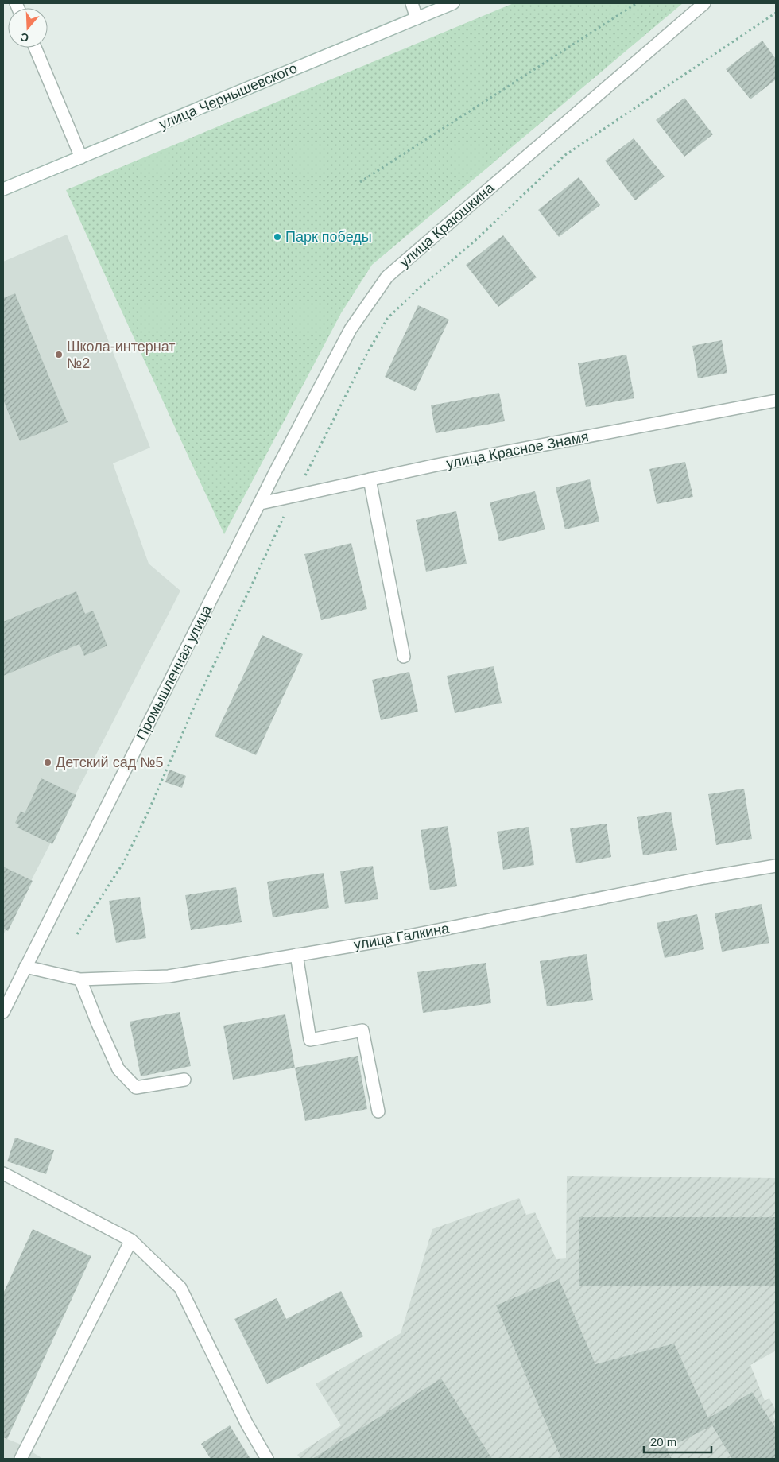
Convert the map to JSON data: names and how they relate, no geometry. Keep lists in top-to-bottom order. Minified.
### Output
{"streets":{"street":["улица Чернышевского","улица Краюшкина","улица Красное Знамя","Промышленная улица","улица Галкина"]},"crossings":[["улица Краюшкина","улица Красное Знамя"],["улица Краюшкина","Промышленная улица"],["улица Красное Знамя","Промышленная улица"],["Промышленная улица","улица Галкина"]],"places":["Парк победы","Школа-интернат №2","Детский сад №5"],"scale_bar":"20 m","north":"bottom"}
